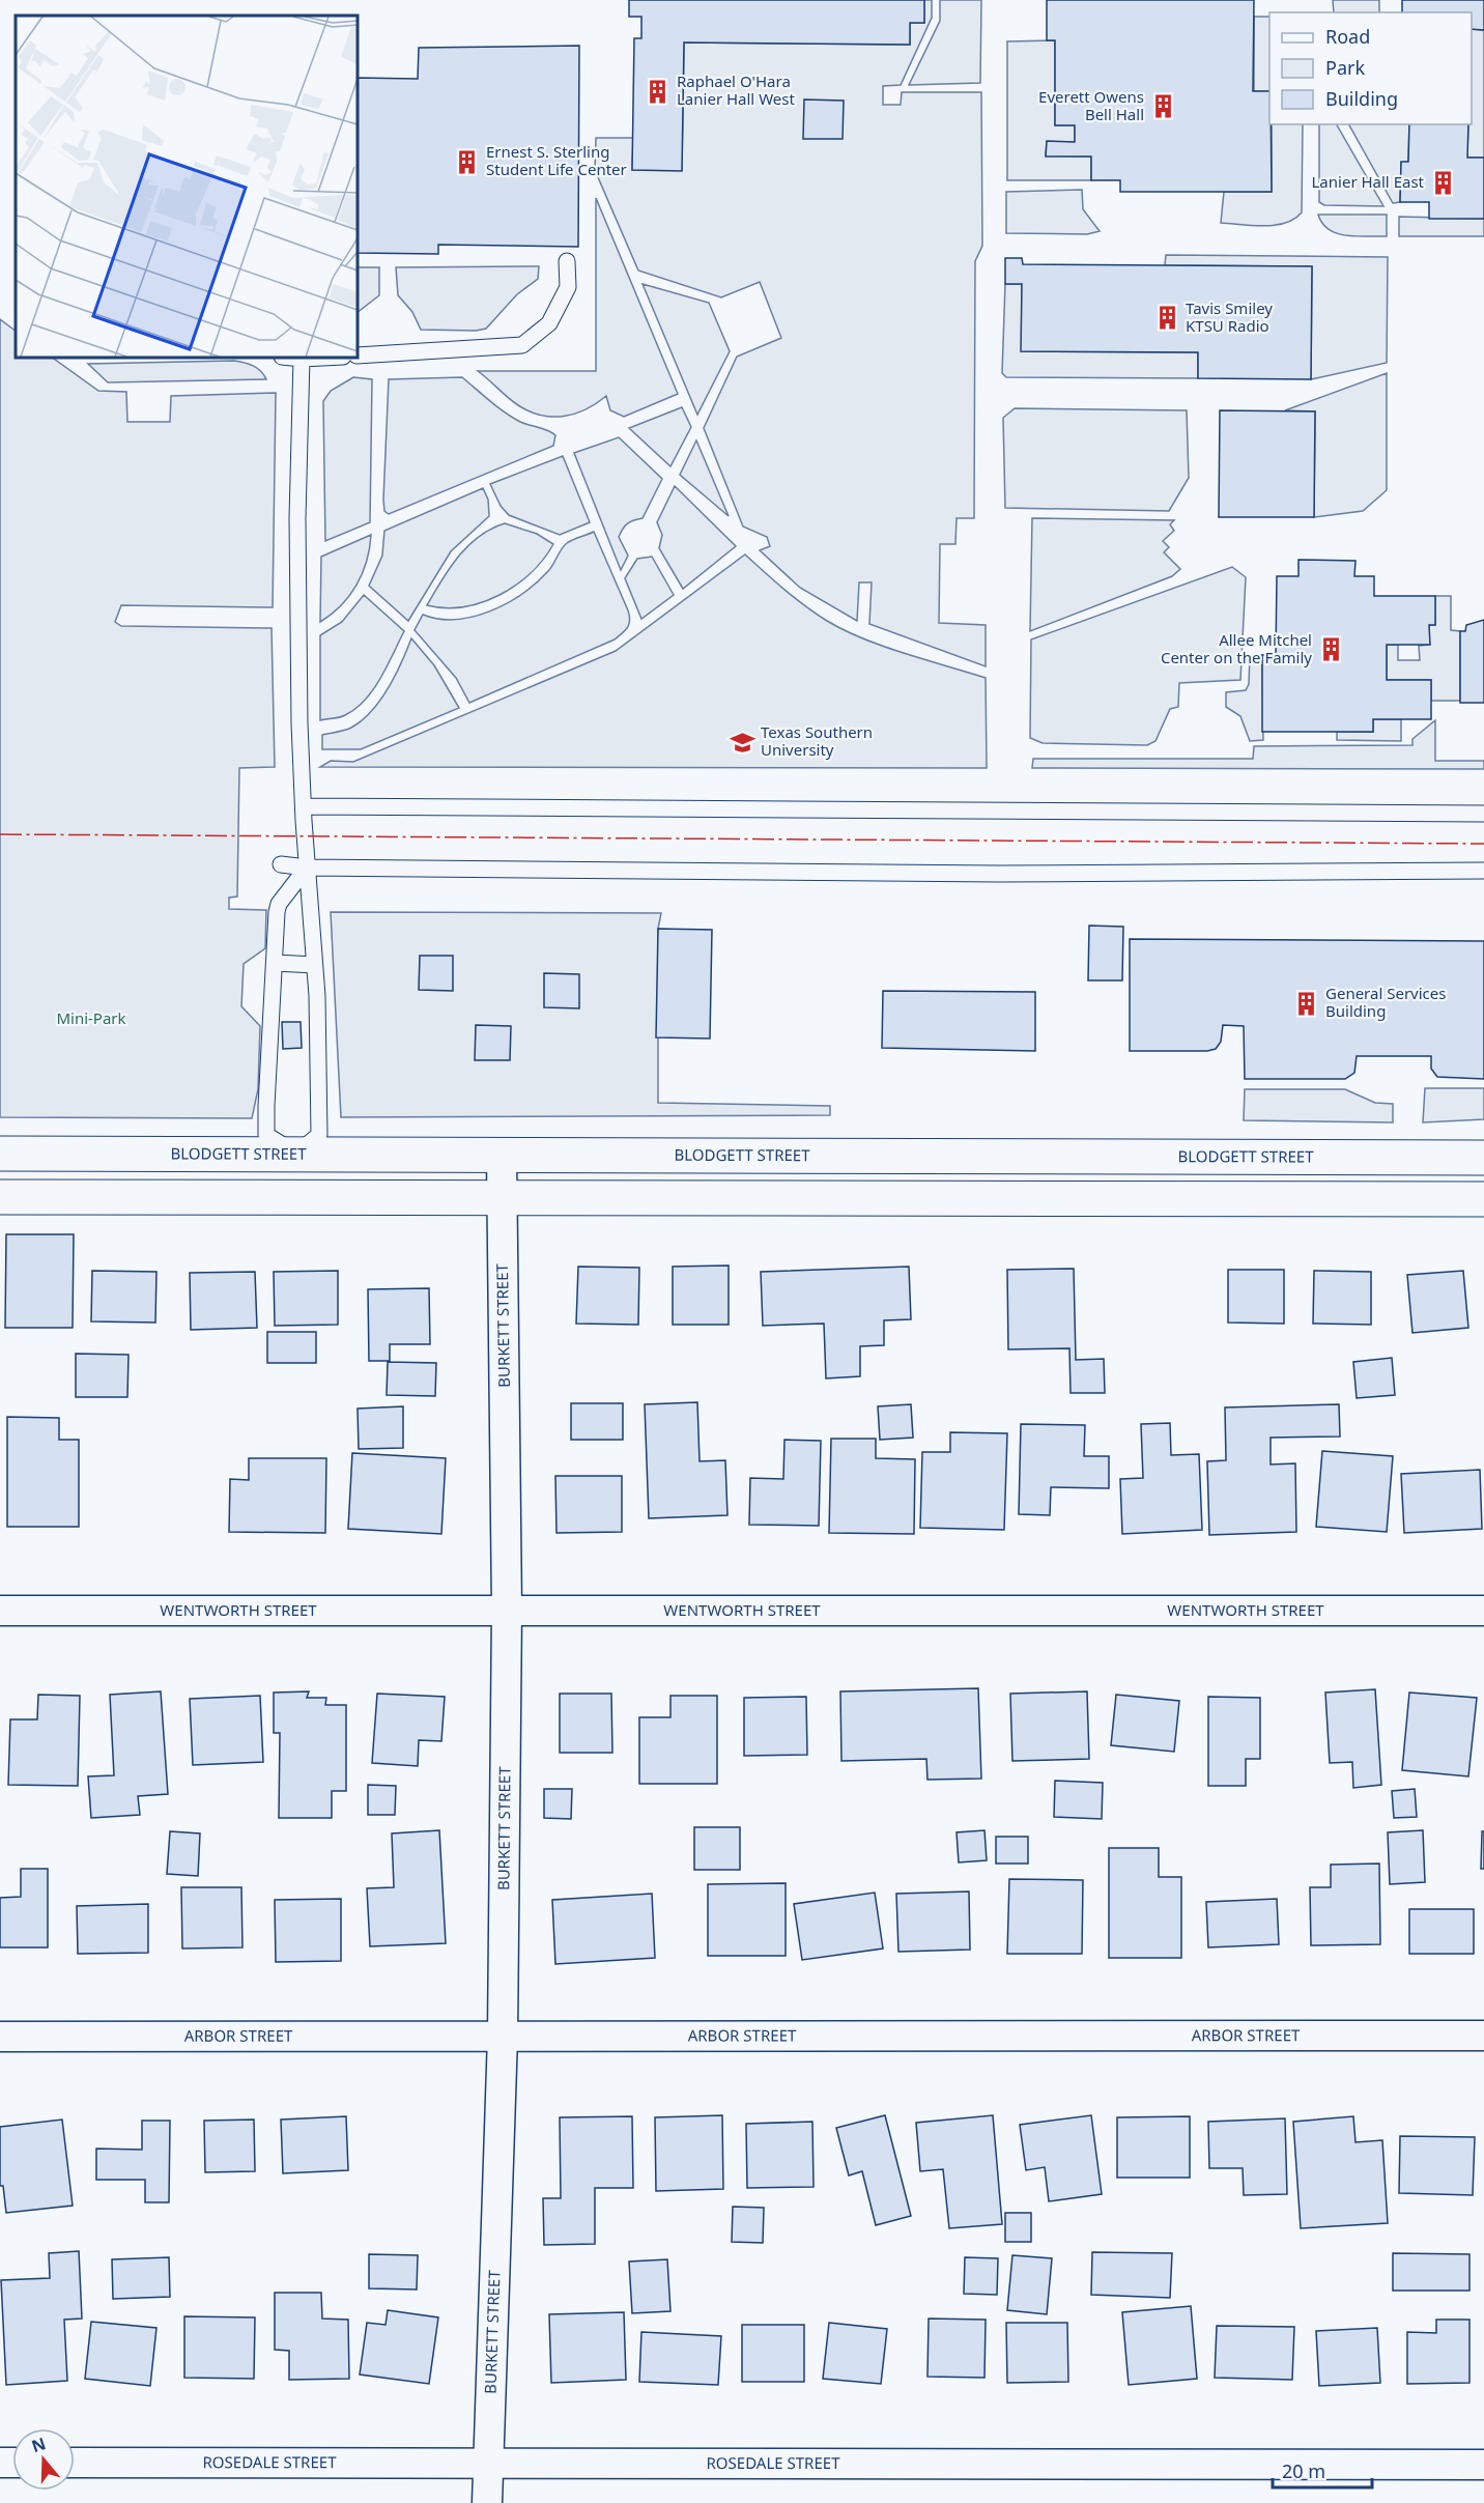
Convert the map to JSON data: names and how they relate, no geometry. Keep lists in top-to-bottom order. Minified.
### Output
{"streets":{"main road":["BLODGETT STREET"],"street":["BURKETT STREET","WENTWORTH STREET","ARBOR STREET","ROSEDALE STREET"]},"crossings":[["BLODGETT STREET","BURKETT STREET"],["BURKETT STREET","WENTWORTH STREET"],["BURKETT STREET","ARBOR STREET"],["BURKETT STREET","ROSEDALE STREET"]],"parks":["Mini-Park"],"places":{"building":["Raphael O'Hara Lanier Hall West","Everett Owens Bell Hall","Ernest S. Sterling Student Life Center","Lanier Hall East","Tavis Smiley KTSU Radio","Allee Mitchel Center on the Family","General Services Building"],"school or university":["Texas Southern University"]},"legend":["Road","Park","Building"],"scale_bar":"20 m","north":"top"}
